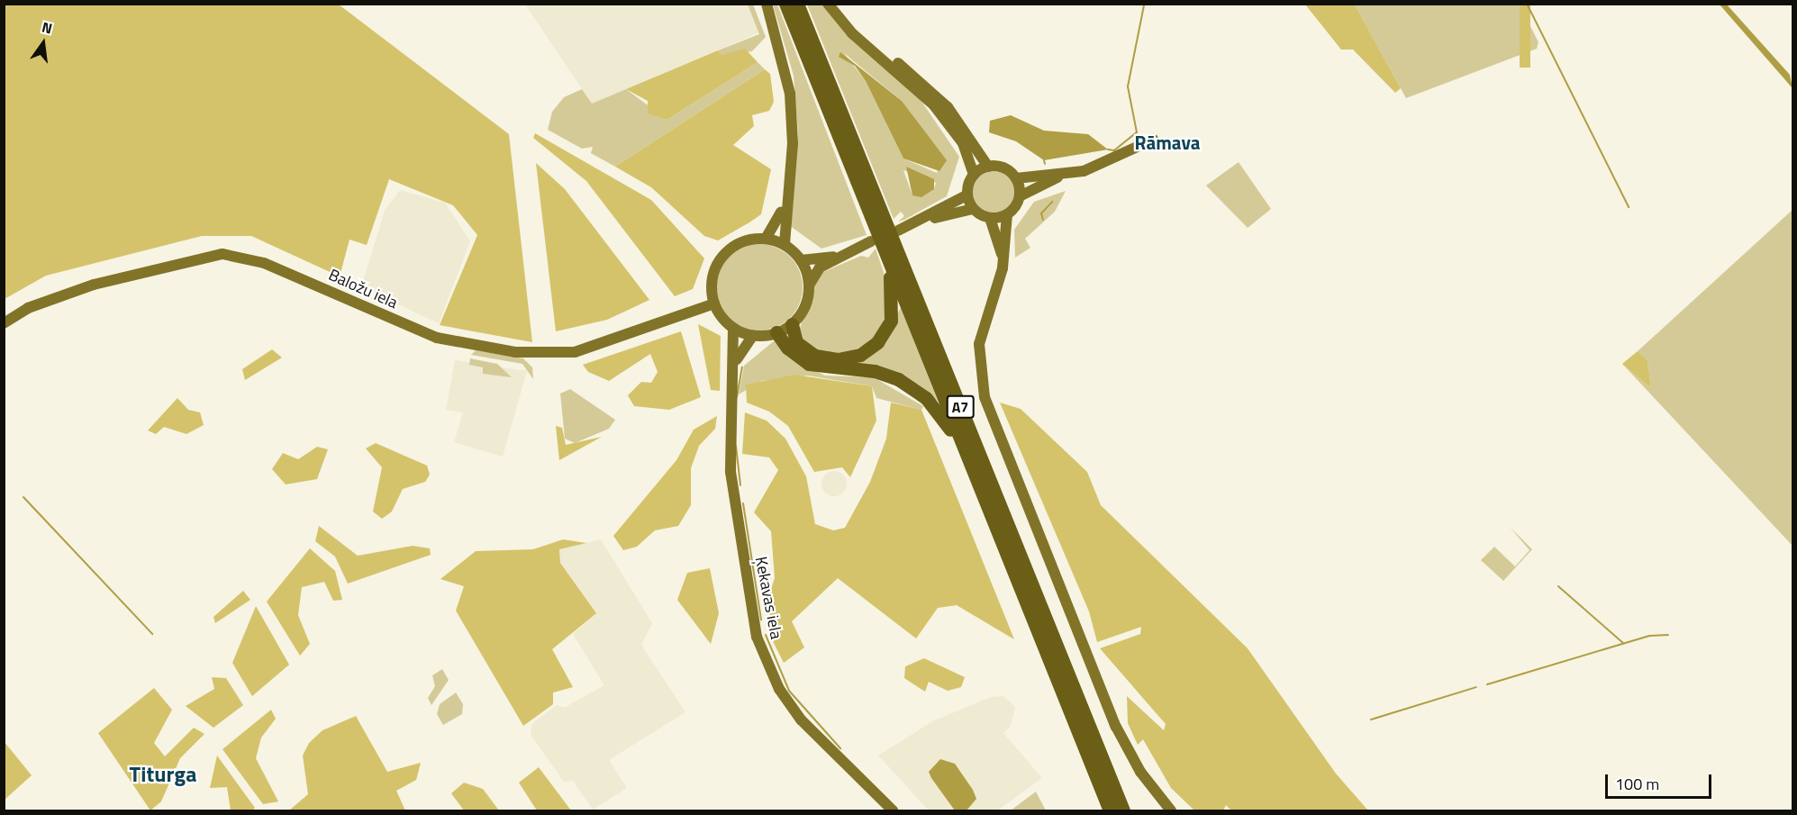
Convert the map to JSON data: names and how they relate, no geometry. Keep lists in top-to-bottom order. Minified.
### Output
{"streets":{"highway":["A7"],"main road":["Baložu iela","Ķekavas iela"]},"districts":["Rāmava","Titurga"],"scale_bar":"100 m","north":"top"}
